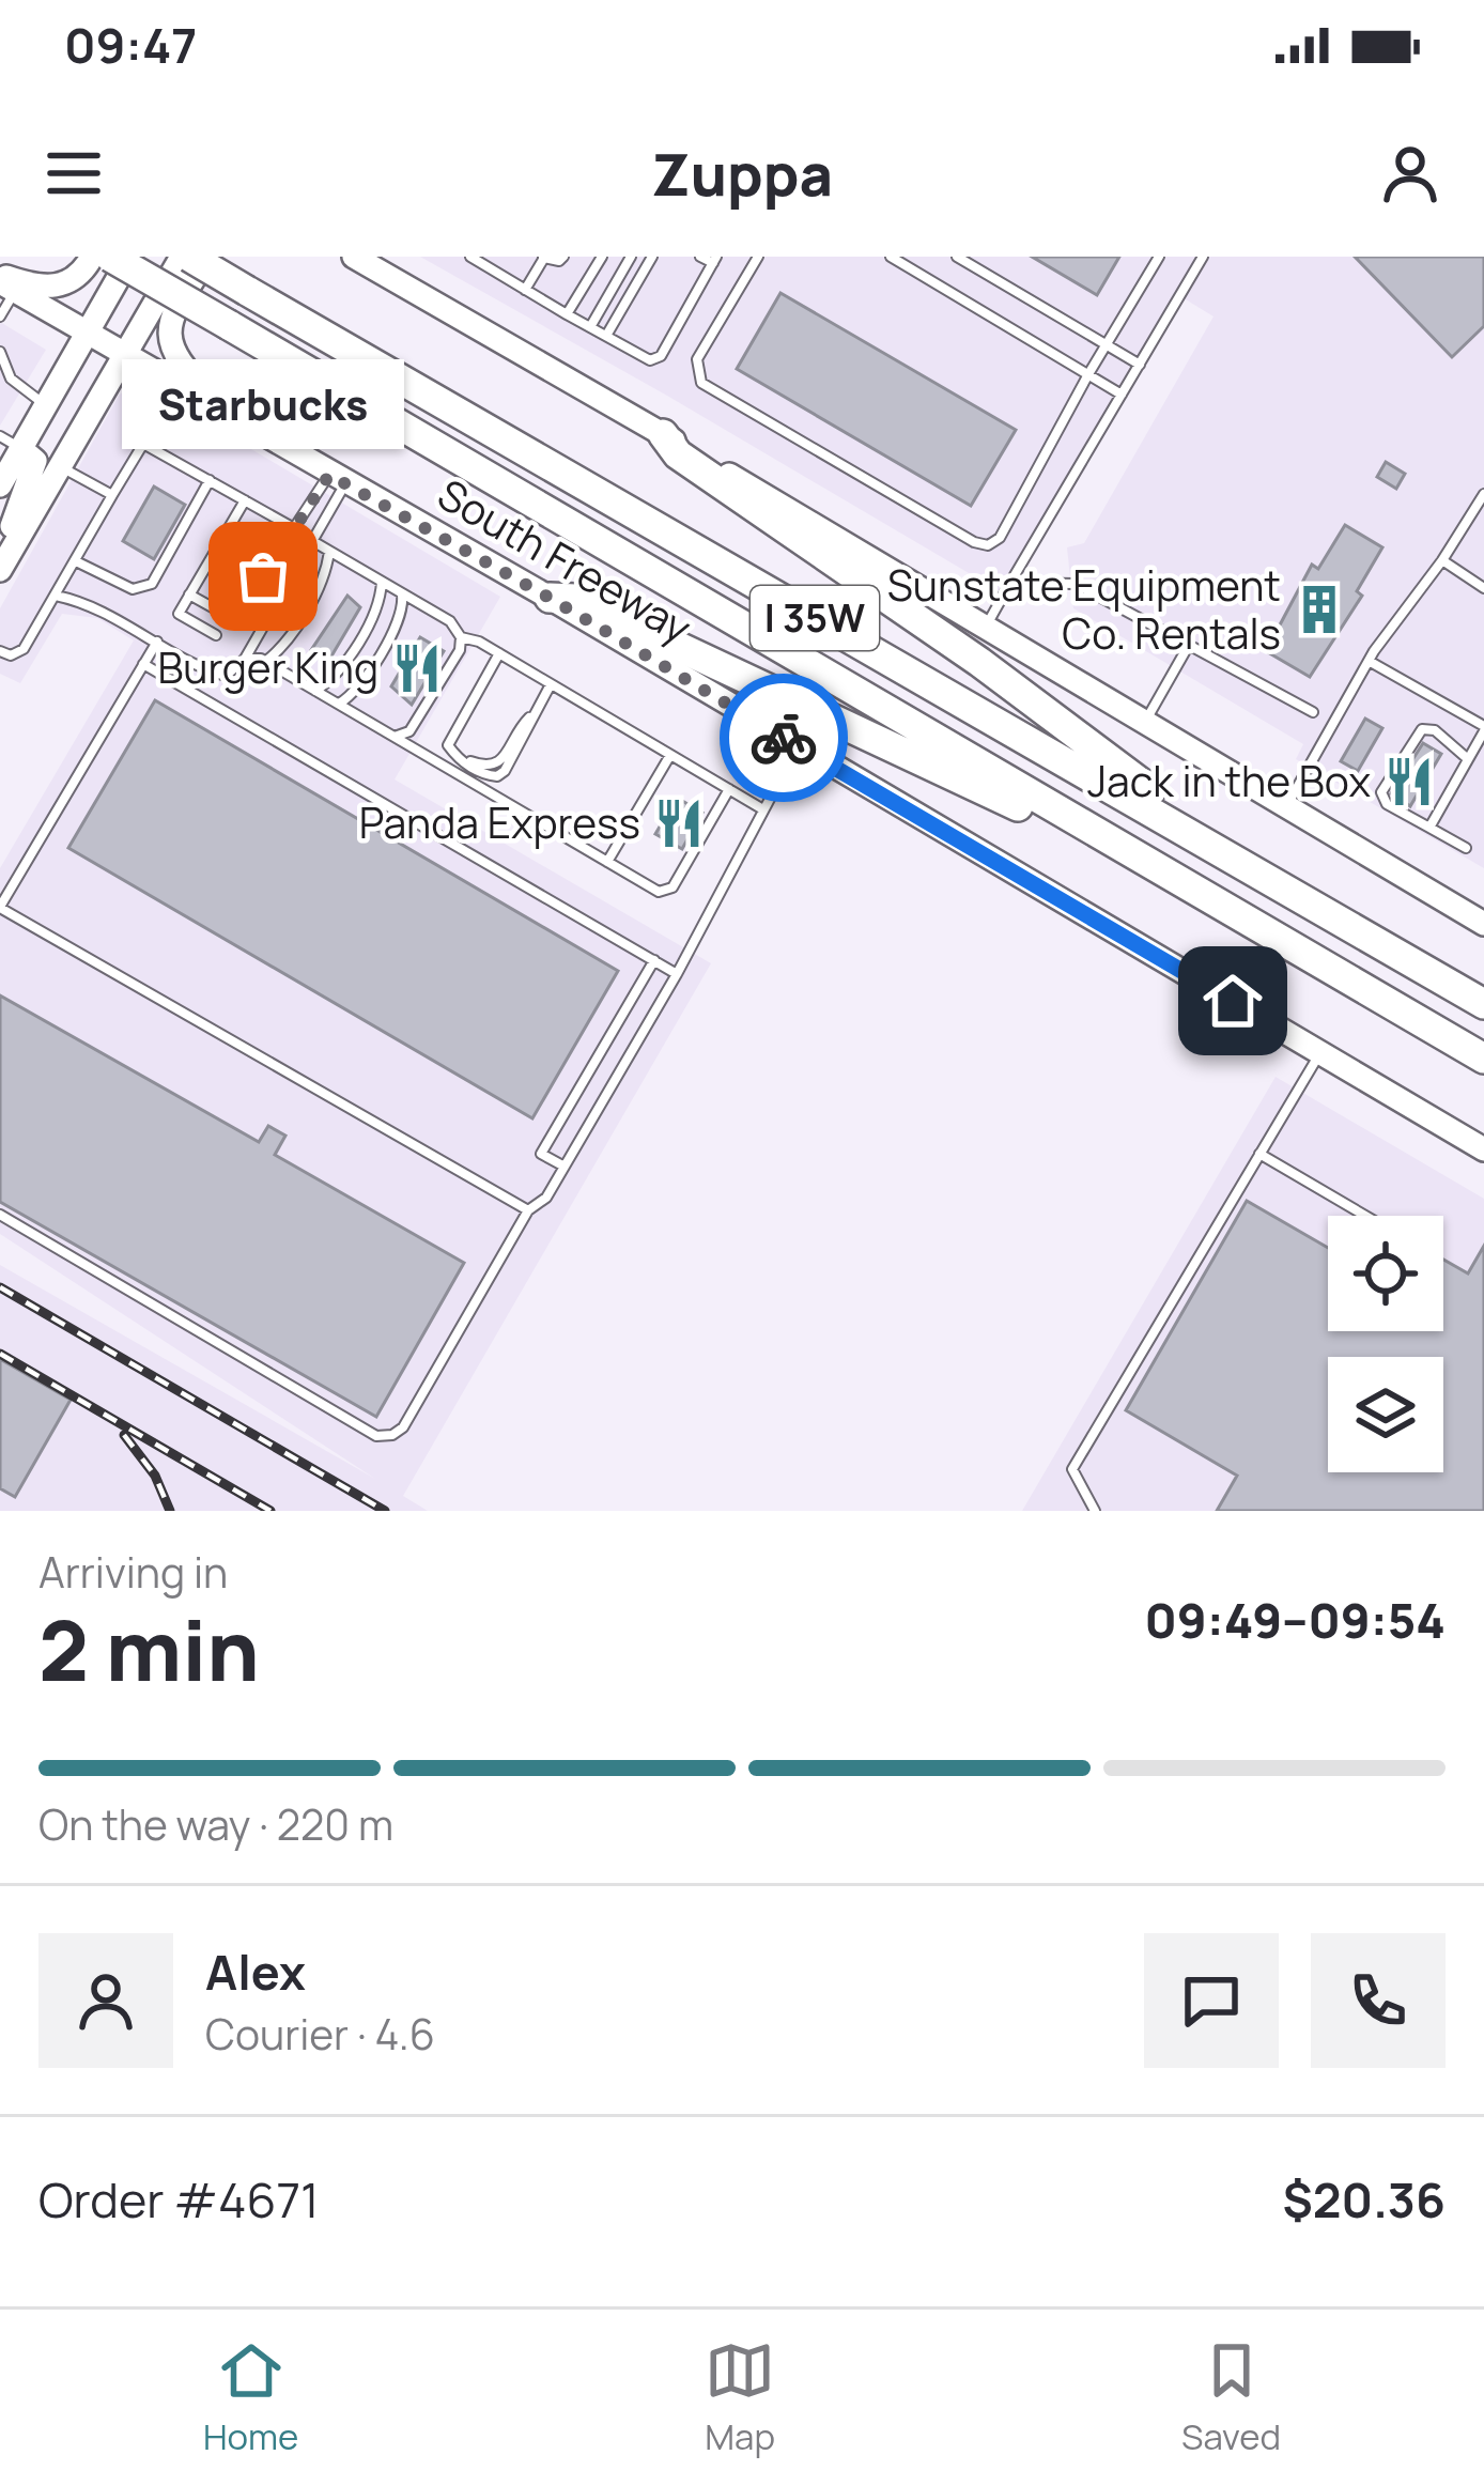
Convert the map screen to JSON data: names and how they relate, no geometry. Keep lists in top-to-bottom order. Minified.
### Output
{"streets":{"highway":["South Freeway","I 35W"]},"places":{"other":["Starbucks"],"building":["Sunstate Equipment Co. Rentals"],"restaurant":["Burger King","Jack in the Box","Panda Express"]},"page":{"status":"09:47","header":"Zuppa","bubble":"Starbucks","heading":["2 min","Arriving in","09:49–09:54"],"panel":["Alex","Courier · 4.6","Order #4671","$20.36"],"bar":"On the way · 220 m","tabs":["Home","Map","Saved"]}}
